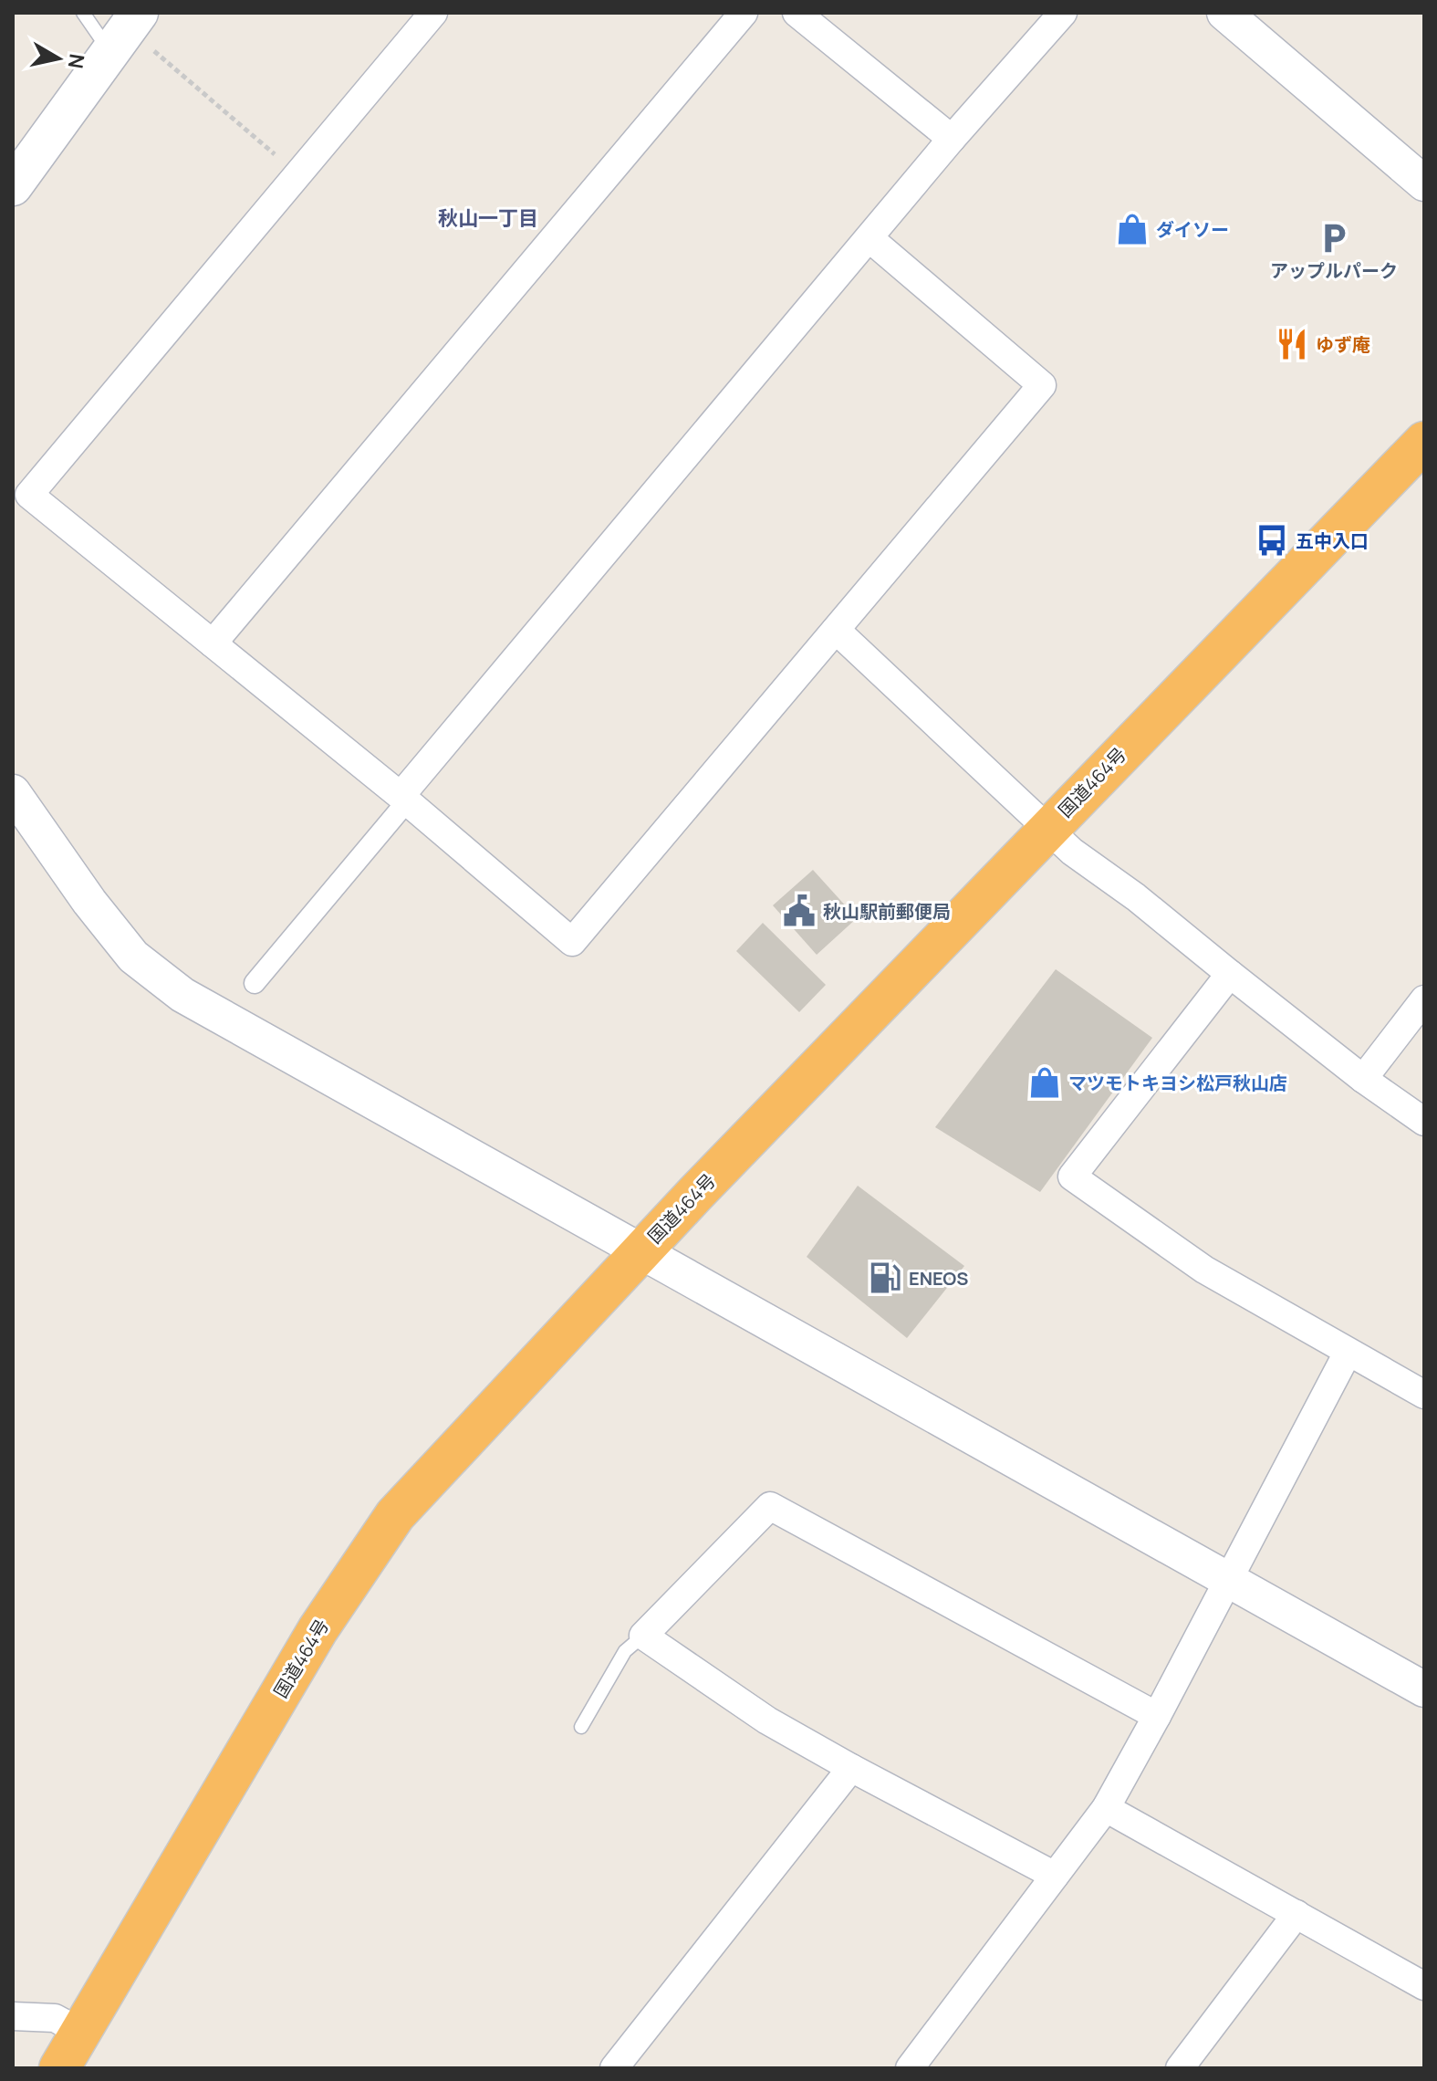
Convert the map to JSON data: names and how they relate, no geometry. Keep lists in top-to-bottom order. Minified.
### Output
{"streets":{"highway":["国道464号"]},"districts":["秋山一丁目"],"places":{"shop":["ダイソー","マツモトキヨシ松戸秋山店"],"parking":["アップルパーク"],"restaurant":["ゆず庵"],"bus stop":["五中入口"],"public building":["秋山駅前郵便局"],"fuel station":["ENEOS"]},"north":"right"}
